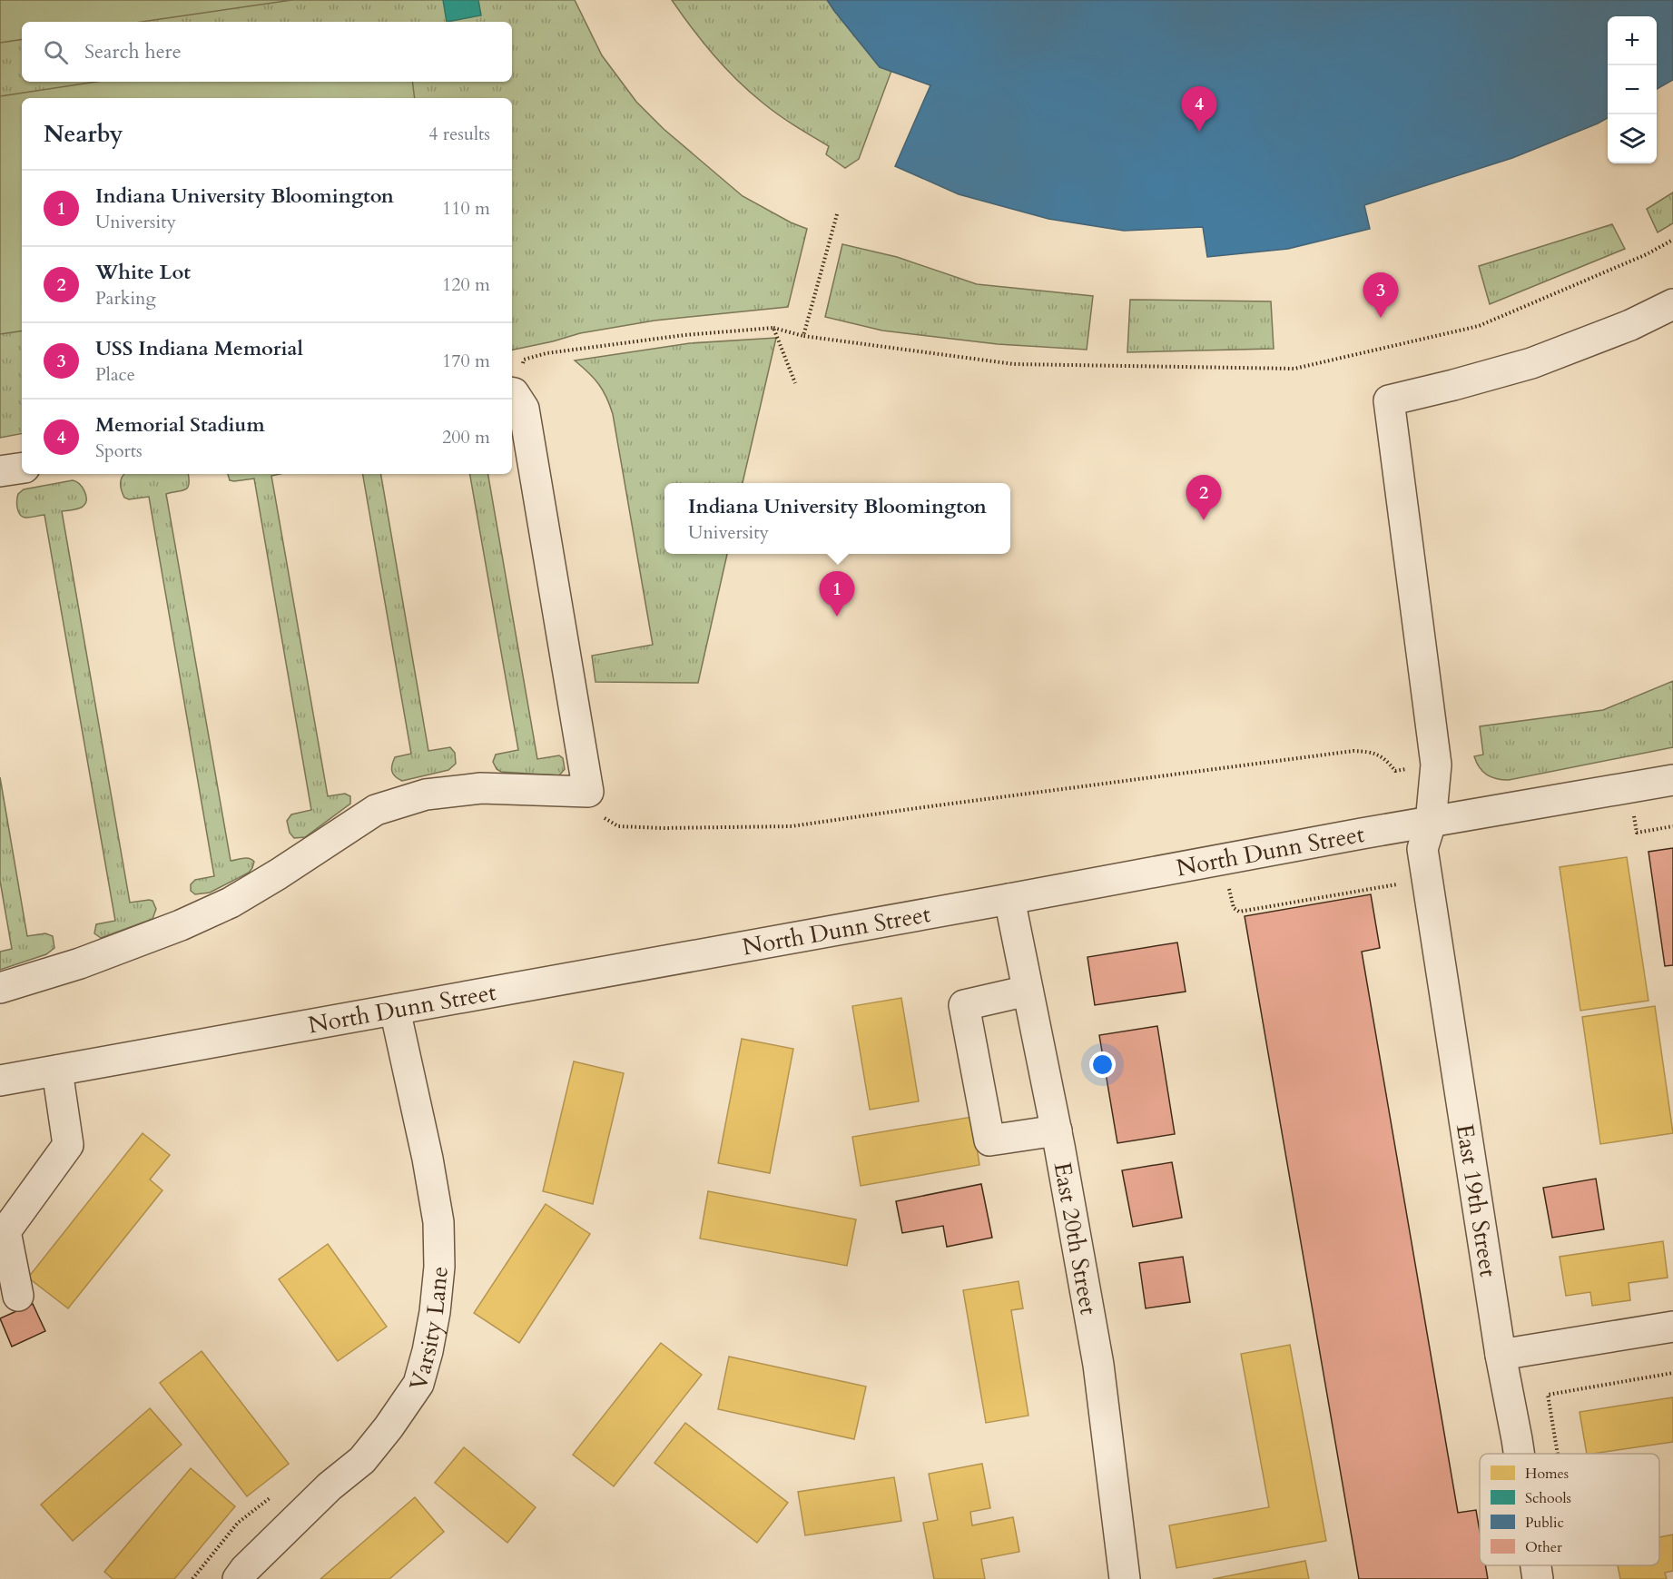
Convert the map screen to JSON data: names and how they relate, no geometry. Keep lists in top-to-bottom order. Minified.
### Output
{"streets":{"street":["North Dunn Street","East 19th Street","East 20th Street","Varsity Lane"]},"crossings":[["North Dunn Street","East 19th Street"],["North Dunn Street","East 20th Street"],["North Dunn Street","Varsity Lane"]],"legend":["Homes","Schools","Public","Other"],"page":{"map_buttons":["+","−"],"search":"Search here","pins":["4","3","2","1"],"heading":["Nearby","4 results"],"list":[{"mark":"1","name":"Indiana University Bloomington","note":"University","value":"110 m"},{"mark":"2","name":"White Lot","note":"Parking","value":"120 m"},{"mark":"3","name":"USS Indiana Memorial","note":"Place","value":"170 m"},{"mark":"4","name":"Memorial Stadium","note":"Sports","value":"200 m"}],"popup":["Indiana University Bloomington","University"]}}
